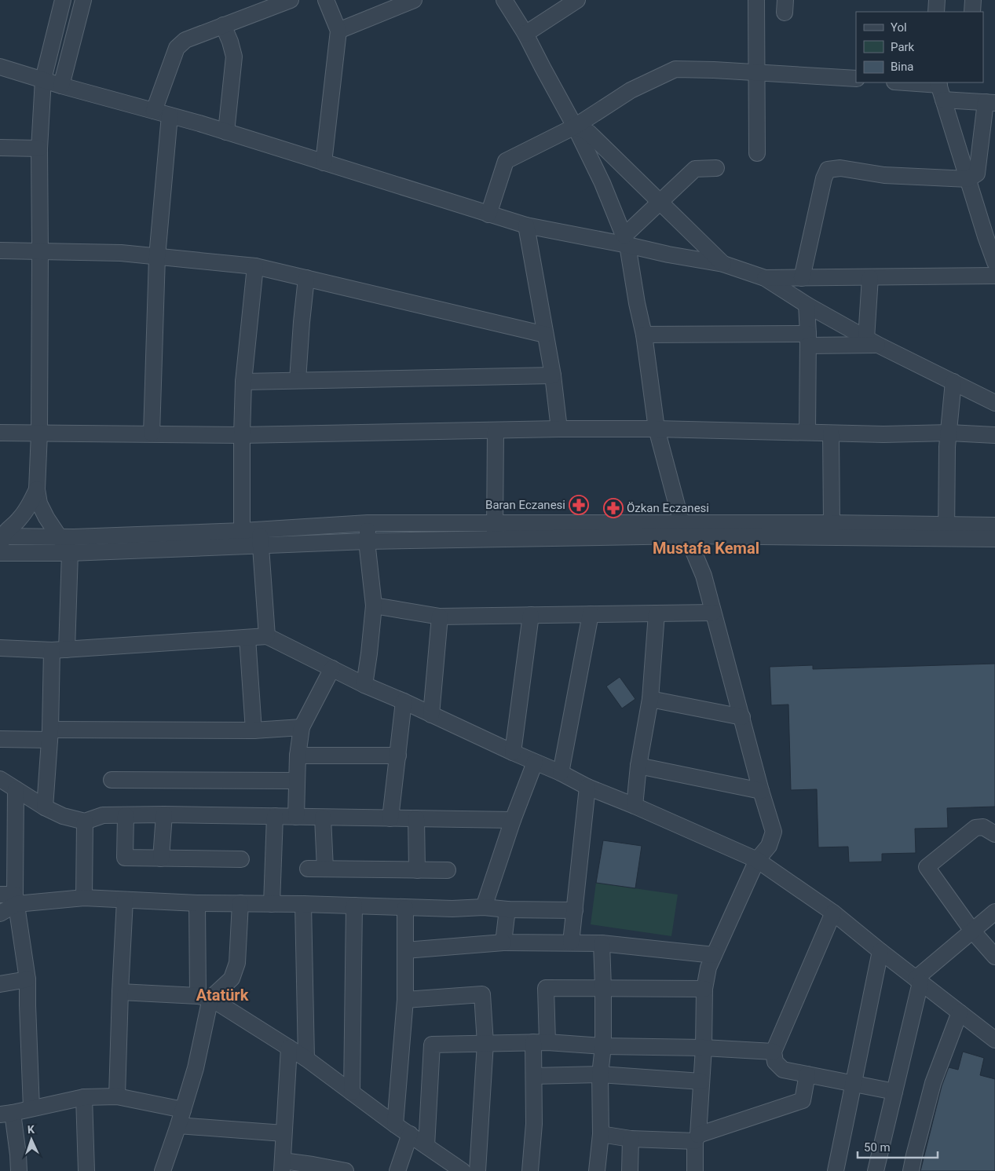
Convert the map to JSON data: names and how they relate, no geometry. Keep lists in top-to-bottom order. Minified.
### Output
{"districts":["Mustafa Kemal","Atatürk"],"places":{"pharmacy":["Baran Eczanesi","Özkan Eczanesi"]},"legend":["Yol","Park","Bina"],"scale_bar":"50 m","north":"top"}
